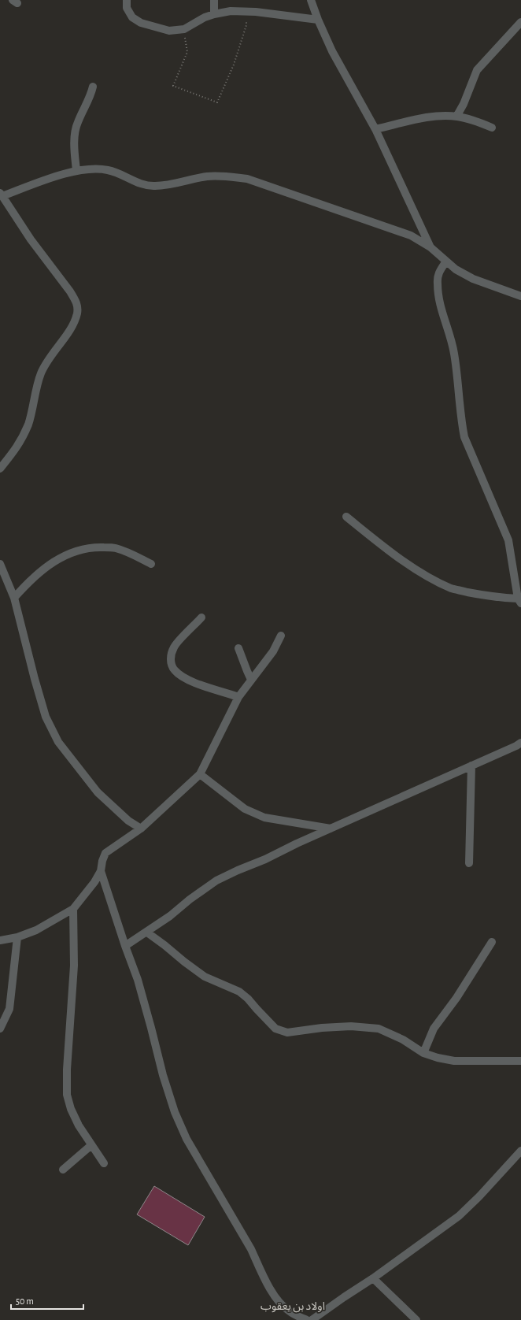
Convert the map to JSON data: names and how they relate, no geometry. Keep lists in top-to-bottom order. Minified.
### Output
{"districts":["اولاد بن يعقوب"],"scale_bar":"50 m"}
